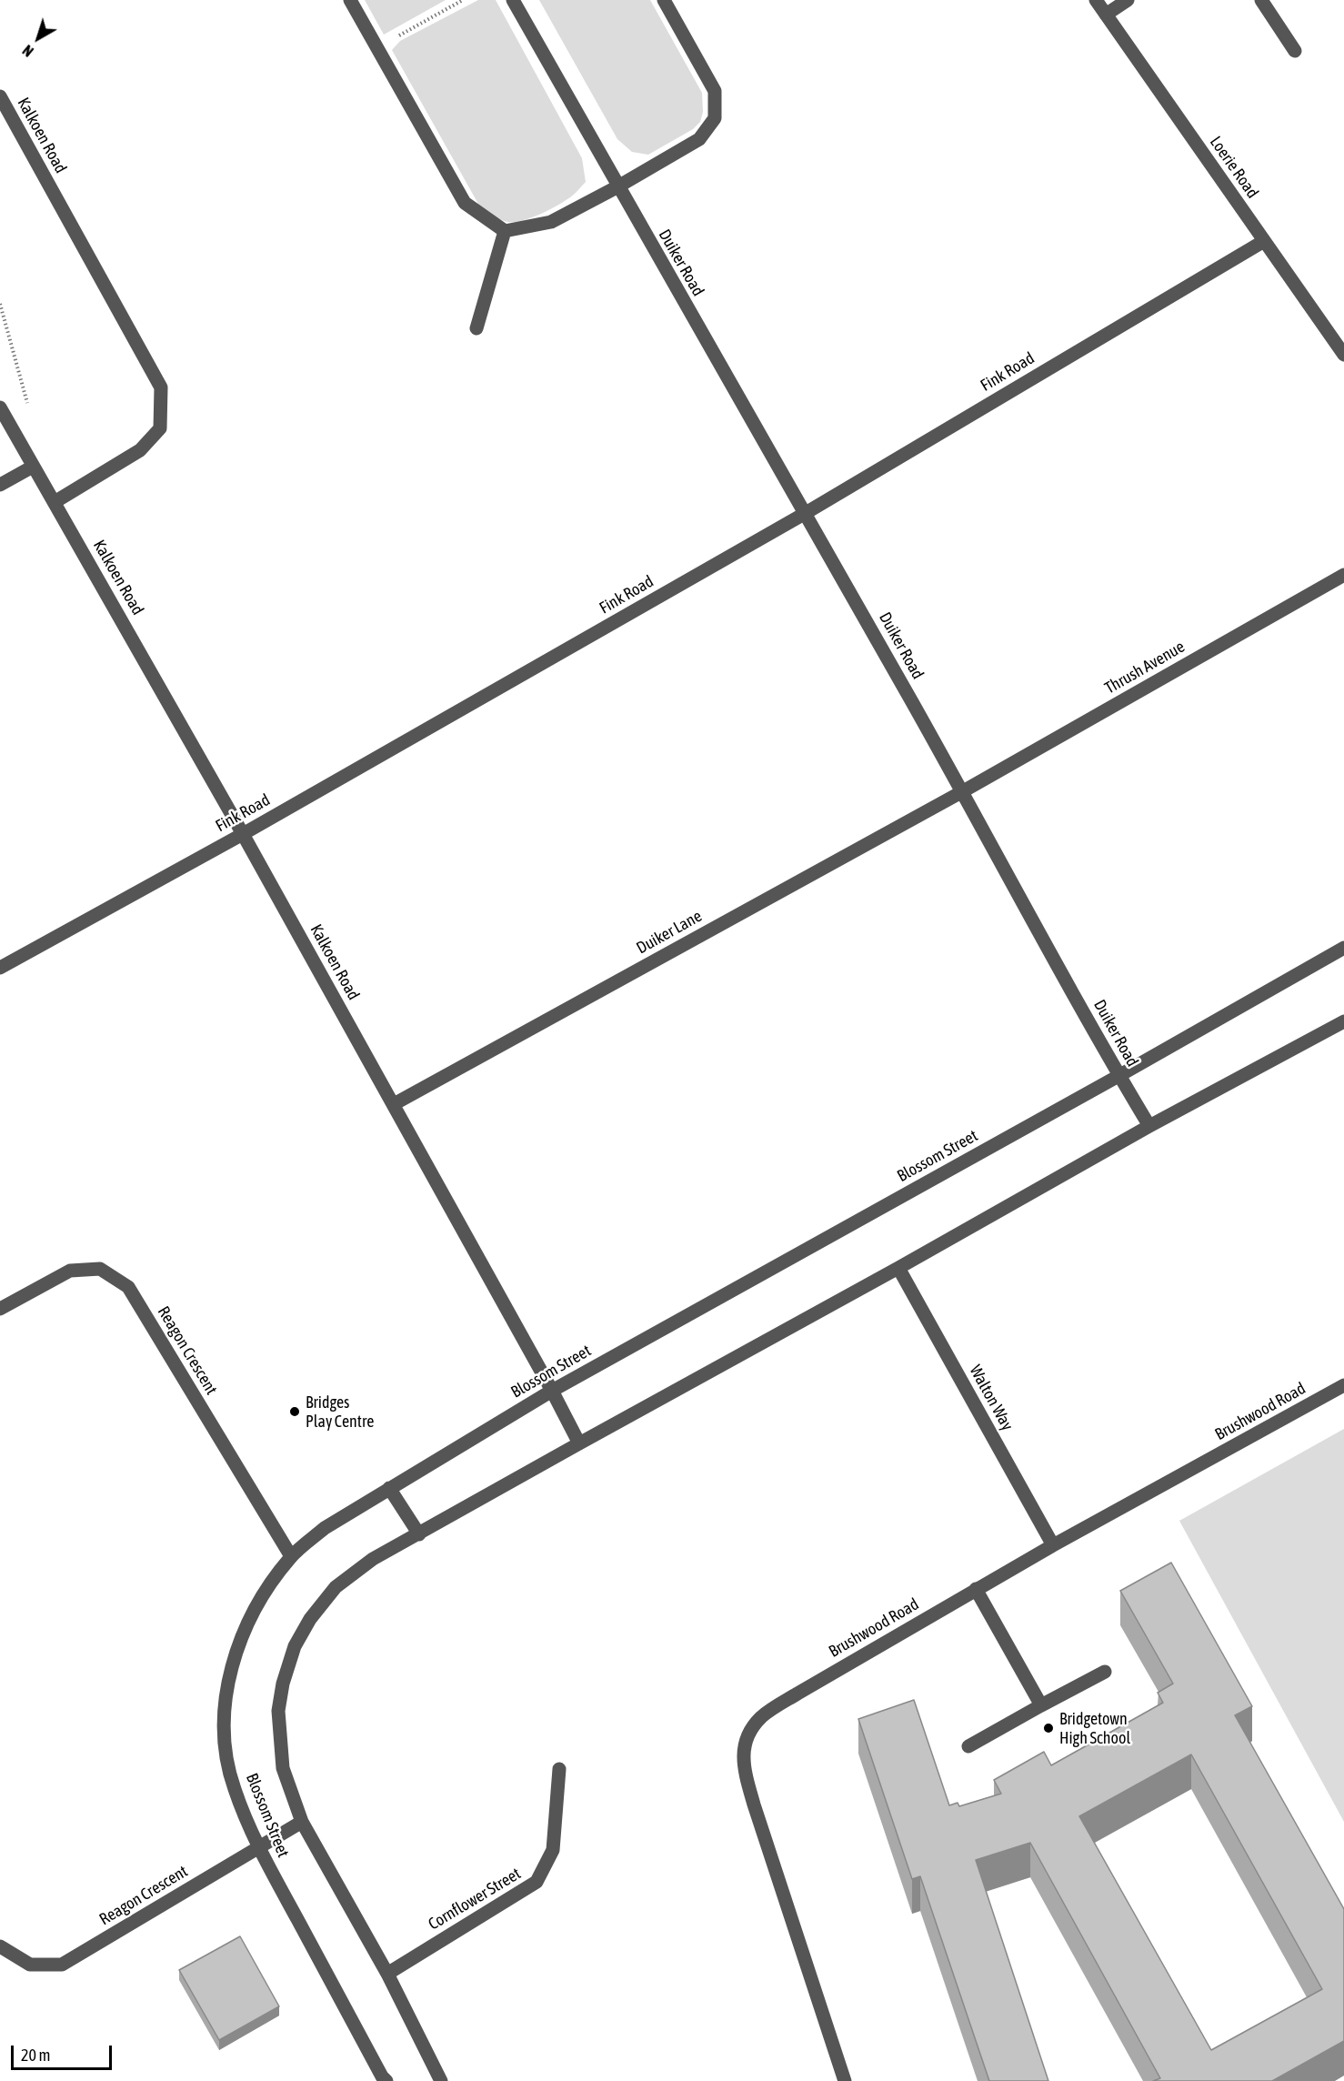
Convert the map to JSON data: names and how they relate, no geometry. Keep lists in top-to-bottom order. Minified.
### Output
{"streets":{"street":["Kalkoen Road","Loerie Road","Duiker Road","Fink Road","Thrush Avenue","Duiker Lane","Blossom Street","Reagon Crescent","Walton Way","Brushwood Road","Cornflower Street"]},"crossings":[["Kalkoen Road","Fink Road"],["Kalkoen Road","Duiker Lane"],["Kalkoen Road","Blossom Street"],["Loerie Road","Fink Road"],["Duiker Road","Fink Road"],["Duiker Road","Thrush Avenue"],["Duiker Road","Duiker Lane"],["Duiker Road","Blossom Street"],["Thrush Avenue","Duiker Lane"],["Blossom Street","Reagon Crescent"],["Blossom Street","Walton Way"],["Blossom Street","Cornflower Street"],["Walton Way","Brushwood Road"]],"places":["Bridges Play Centre","Bridgetown High School"],"scale_bar":"20 m","north":"bottom left"}
